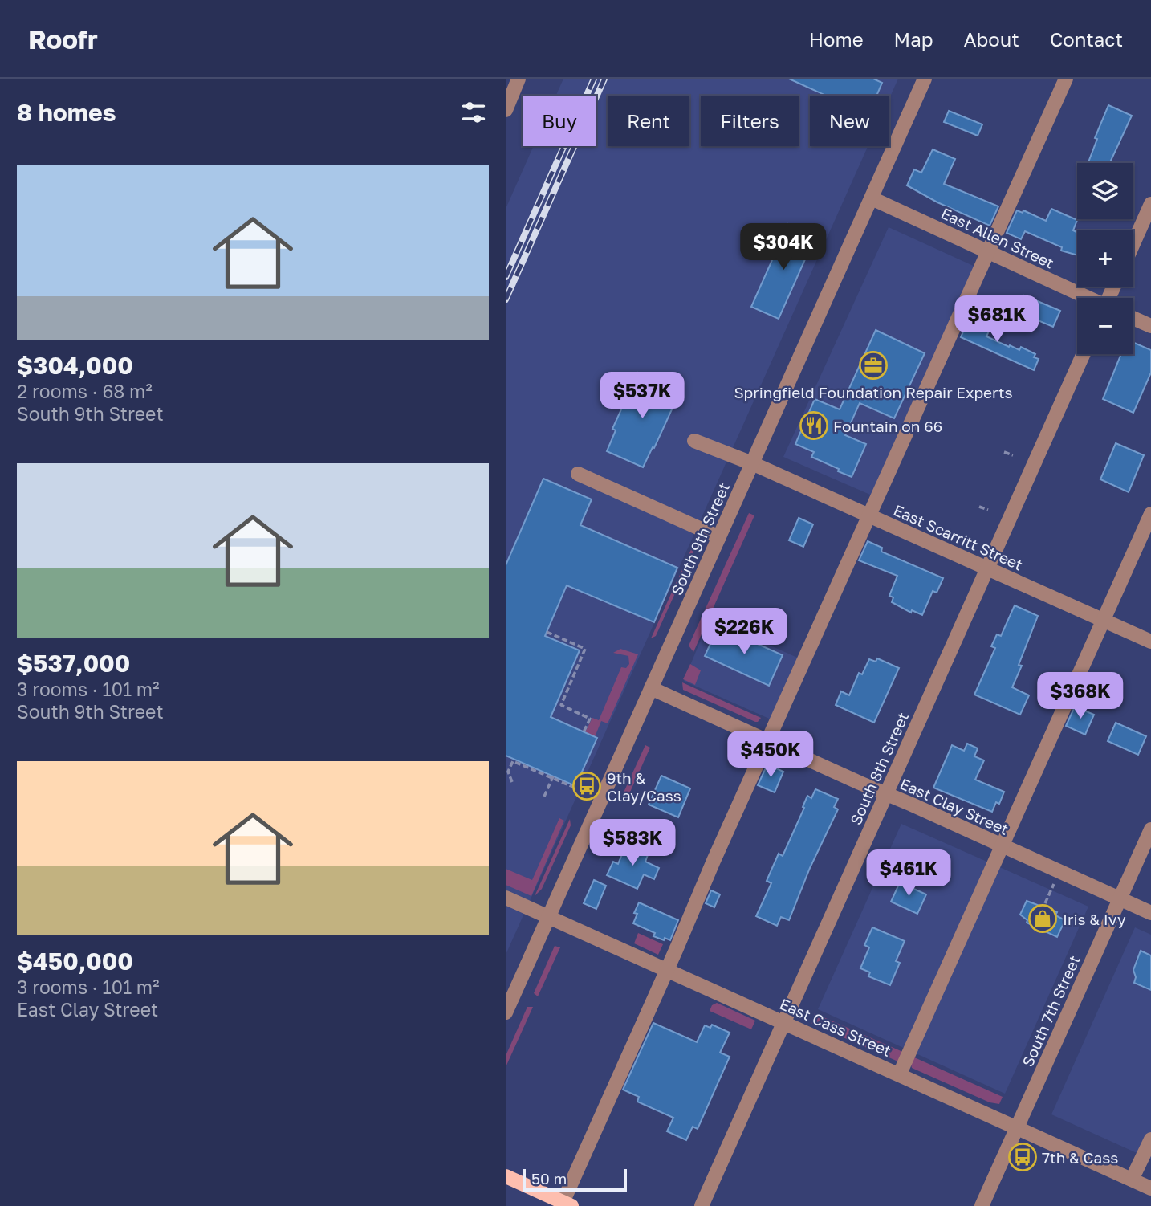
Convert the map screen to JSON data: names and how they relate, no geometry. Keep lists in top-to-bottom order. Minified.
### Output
{"streets":{"street":["East Allen Street","East Scarritt Street","South 9th Street","South 8th Street","East Clay Street","South 7th Street","East Cass Street"]},"crossings":[["East Allen Street","South 9th Street"],["East Scarritt Street","South 9th Street"],["East Scarritt Street","South 8th Street"],["South 9th Street","East Clay Street"],["South 9th Street","East Cass Street"],["South 8th Street","East Clay Street"],["South 8th Street","East Cass Street"],["East Clay Street","South 7th Street"],["South 7th Street","East Cass Street"]],"places":{"office":["Springfield Foundation Repair Experts"],"restaurant":["Fountain on 66"],"bus stop":["9th & Clay/Cass","7th & Cass"],"shop":["Iris & Ivy"]},"scale_bar":"50 m","page":{"header":"Roofr","nav":["Home","Map","About","Contact"],"heading":"8 homes","chip":["Buy","Rent","Filters","New"],"list":[{"name":"$304,000","note":"2 rooms · 68 m² · South 9th Street"},{"name":"$537,000","note":"3 rooms · 101 m² · South 9th Street"},{"name":"$450,000","note":"3 rooms · 101 m² · East Clay Street"}],"map_buttons":["+","−"],"price":["$304K","$681K","$537K","$226K","$368K","$450K","$583K","$461K"],"scale":"50 m"}}
